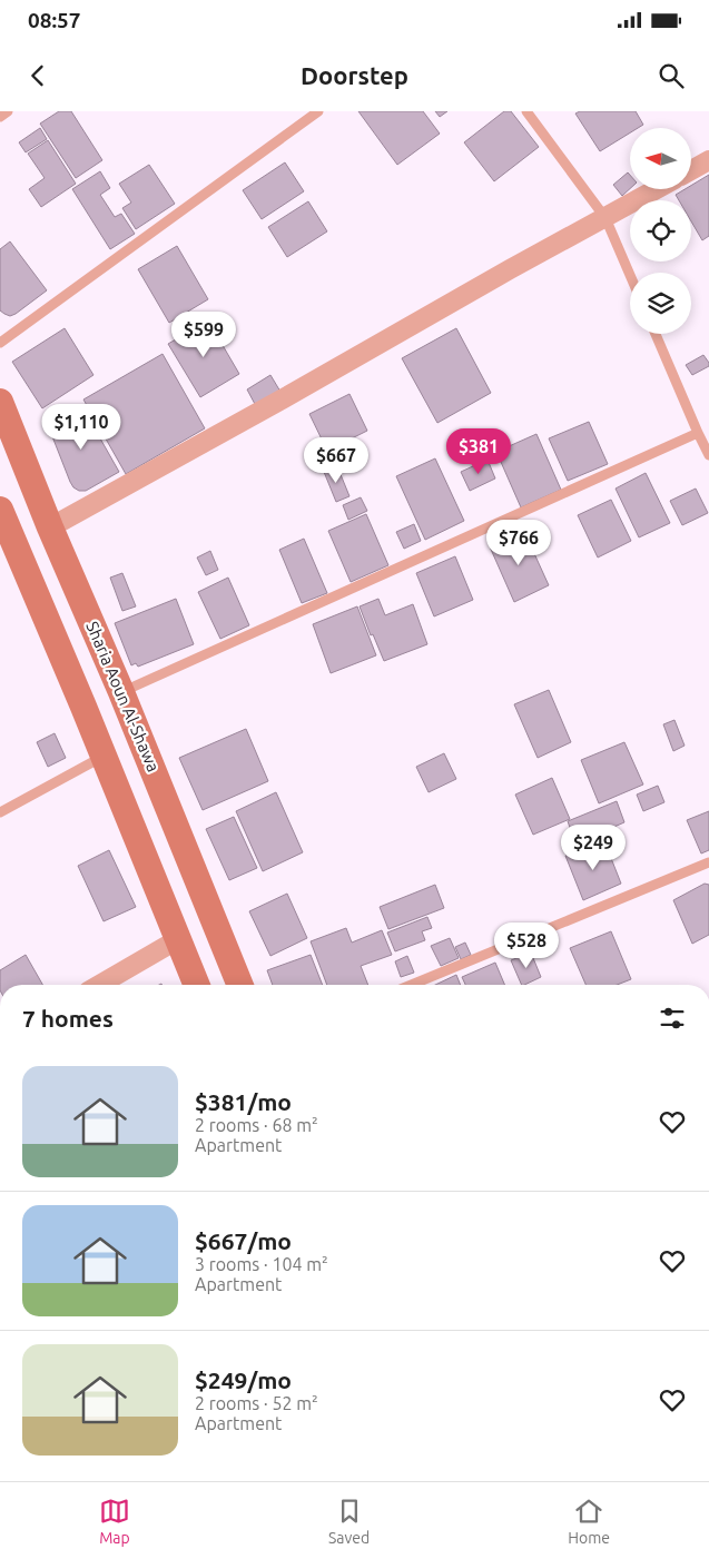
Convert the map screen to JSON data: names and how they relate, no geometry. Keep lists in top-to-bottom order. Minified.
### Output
{"streets":{"main road":["Sharia Aoun Al-Shawa"]},"north":"left","page":{"status":"08:57","header":"Doorstep","price":["$599","$1,110","$381","$667","$766","$249","$528"],"heading":"7 homes","list":[{"name":"$381/mo","note":"2 rooms · 68 m² · Apartment"},{"name":"$667/mo","note":"3 rooms · 104 m² · Apartment"},{"name":"$249/mo","note":"2 rooms · 52 m² · Apartment"}],"tabs":["Map","Saved","Home"]}}
